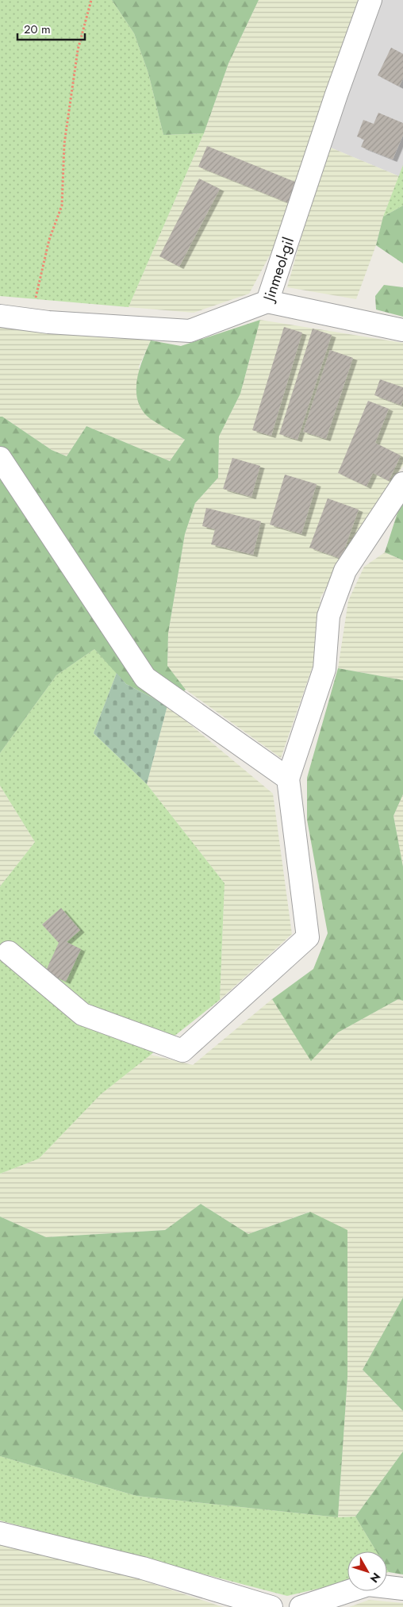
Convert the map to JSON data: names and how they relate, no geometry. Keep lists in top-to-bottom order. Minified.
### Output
{"streets":{"street":["Jinmeol-gil"]},"scale_bar":"20 m","north":"bottom right"}
